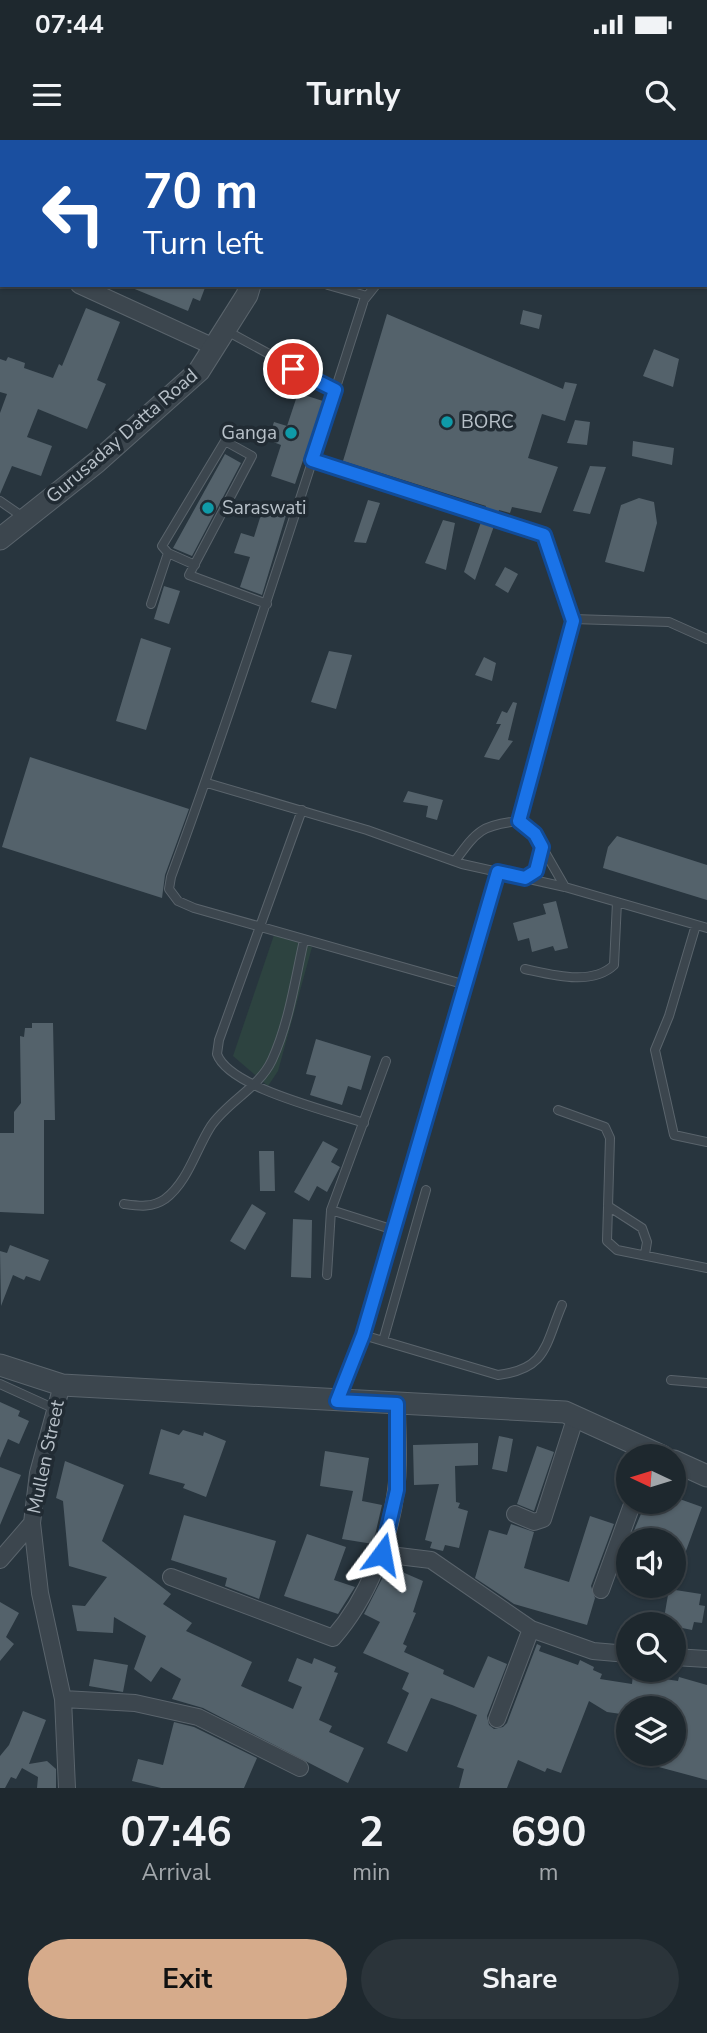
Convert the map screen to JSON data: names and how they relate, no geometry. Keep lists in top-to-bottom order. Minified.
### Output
{"streets":{"street":["Gurusaday Datta Road","Mullen Street"]},"places":["BORC","Ganga","Saraswati"],"north":"left","page":{"status":"07:44","header":"Turnly","turn":["70 m","Turn left"],"eta":["07:46","Arrival","2","min","690","m"],"buttons":["Exit","Share"]}}
